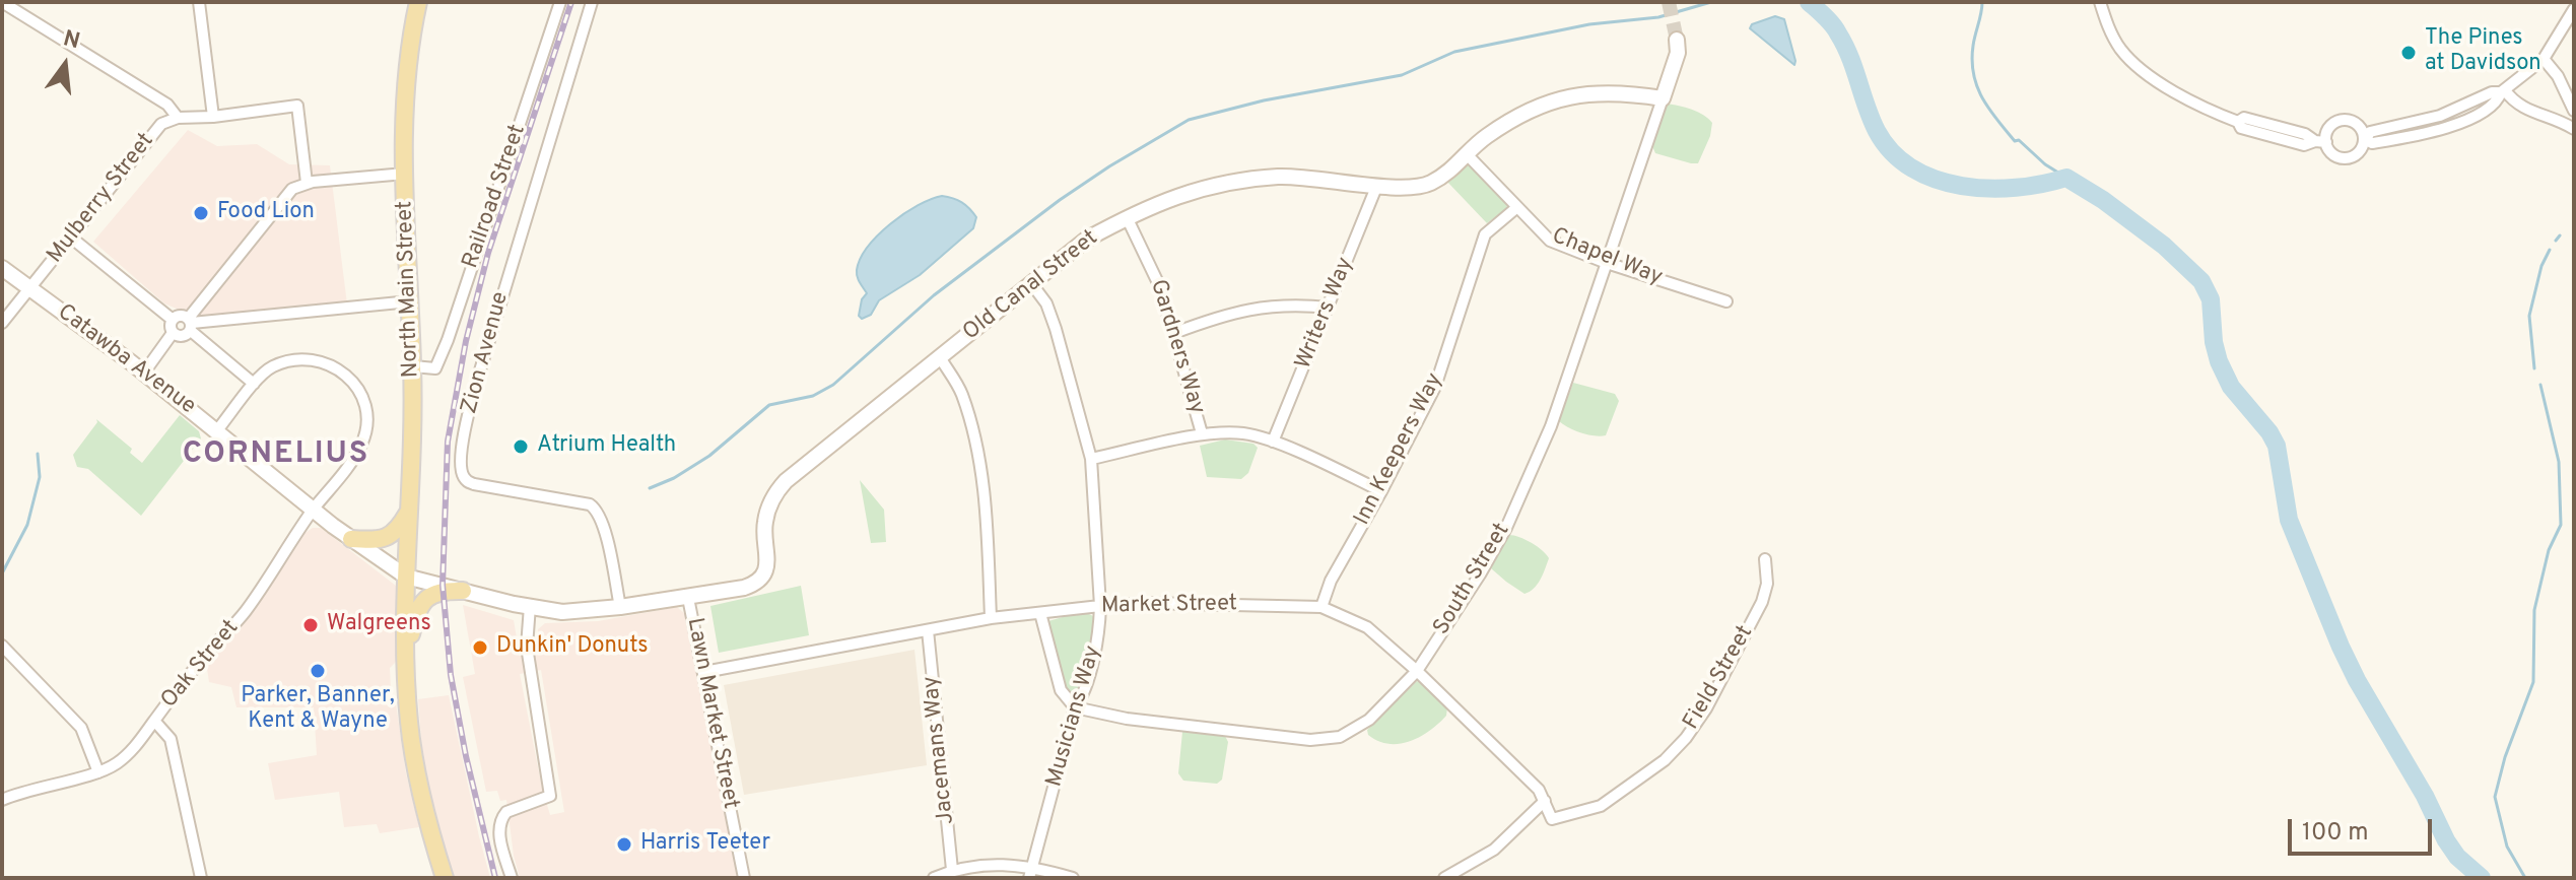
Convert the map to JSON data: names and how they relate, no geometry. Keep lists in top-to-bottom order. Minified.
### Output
{"streets":{"main road":["North Main Street"],"street":["Railroad Street","Mulberry Street","Chapel Way","Old Canal Street","Writers Way","Gardners Way","Zion Avenue","Catawba Avenue","Inn Keepers Way","South Street","Market Street","Oak Street","Field Street","Lawn Market Street","Musicians Way","Jacemans Way"]},"crossings":[["Railroad Street","North Main Street"],["Mulberry Street","Catawba Avenue"],["Chapel Way","Old Canal Street"],["Chapel Way","Inn Keepers Way"],["Chapel Way","South Street"],["Old Canal Street","Writers Way"],["Old Canal Street","Gardners Way"],["Old Canal Street","Catawba Avenue"],["Old Canal Street","South Street"],["Old Canal Street","Lawn Market Street"],["Old Canal Street","Musicians Way"],["North Main Street","Catawba Avenue"],["Zion Avenue","Catawba Avenue"],["Catawba Avenue","Oak Street"],["Catawba Avenue","Lawn Market Street"],["Inn Keepers Way","Market Street"],["South Street","Market Street"],["South Street","Musicians Way"],["Market Street","Field Street"],["Market Street","Lawn Market Street"],["Market Street","Musicians Way"],["Market Street","Jacemans Way"]],"districts":["CORNELIUS"],"places":["The Pines at Davidson","Food Lion","Atrium Health","Walgreens","Dunkin' Donuts","Parker, Banner, Kent & Wayne","Harris Teeter"],"scale_bar":"100 m","north":"top"}
